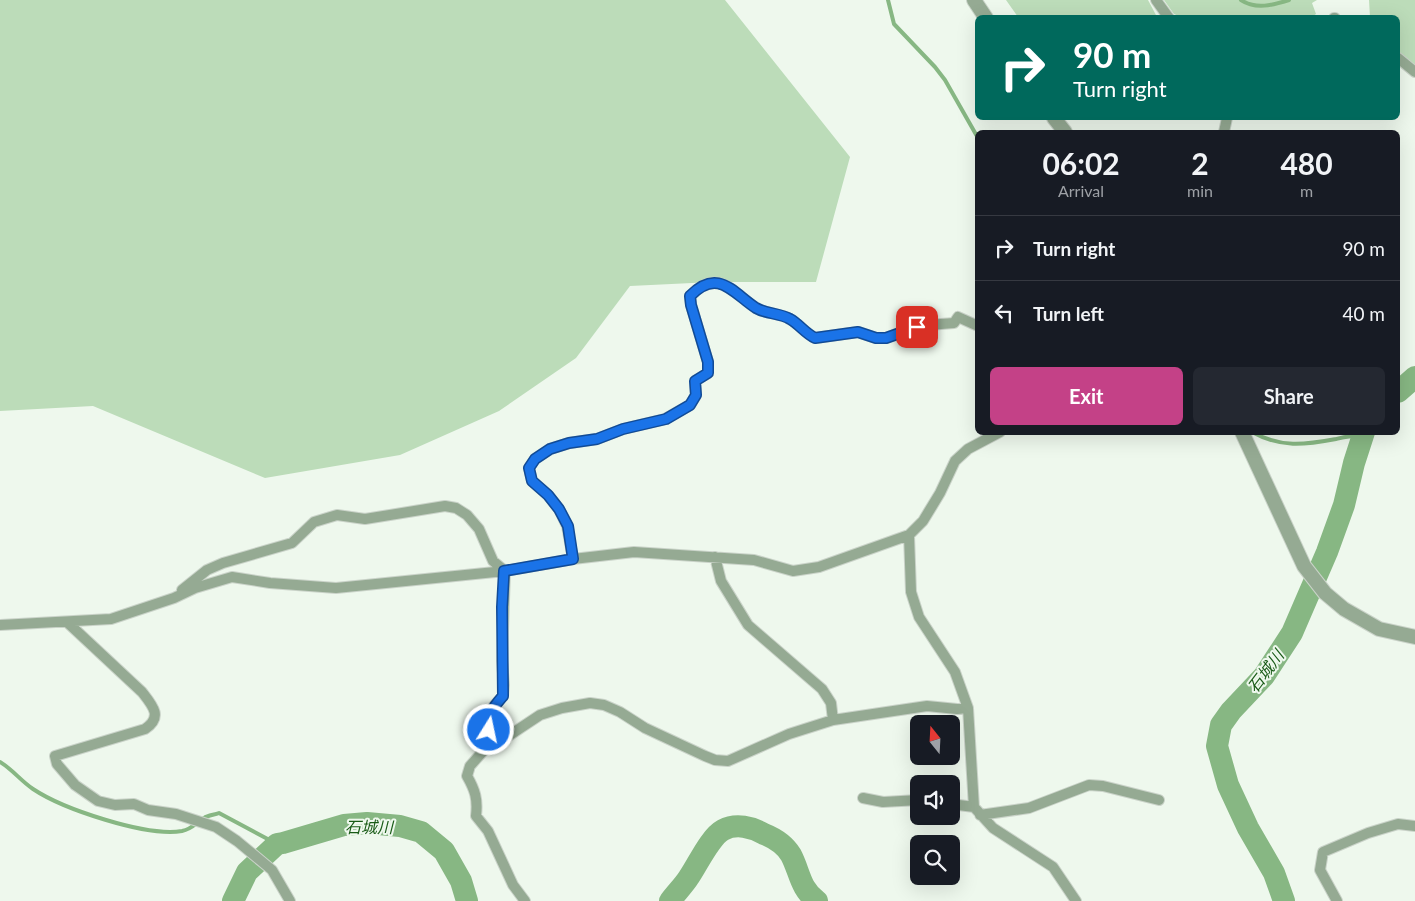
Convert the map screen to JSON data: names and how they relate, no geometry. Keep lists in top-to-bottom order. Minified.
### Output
{"water":["石城川"],"north":"top","page":{"turn":["90 m","Turn right"],"eta":["06:02","Arrival","2","min","480","m"],"list":[{"name":"Turn right","value":"90 m"},{"name":"Turn left","value":"40 m"}],"buttons":["Exit","Share"]}}
